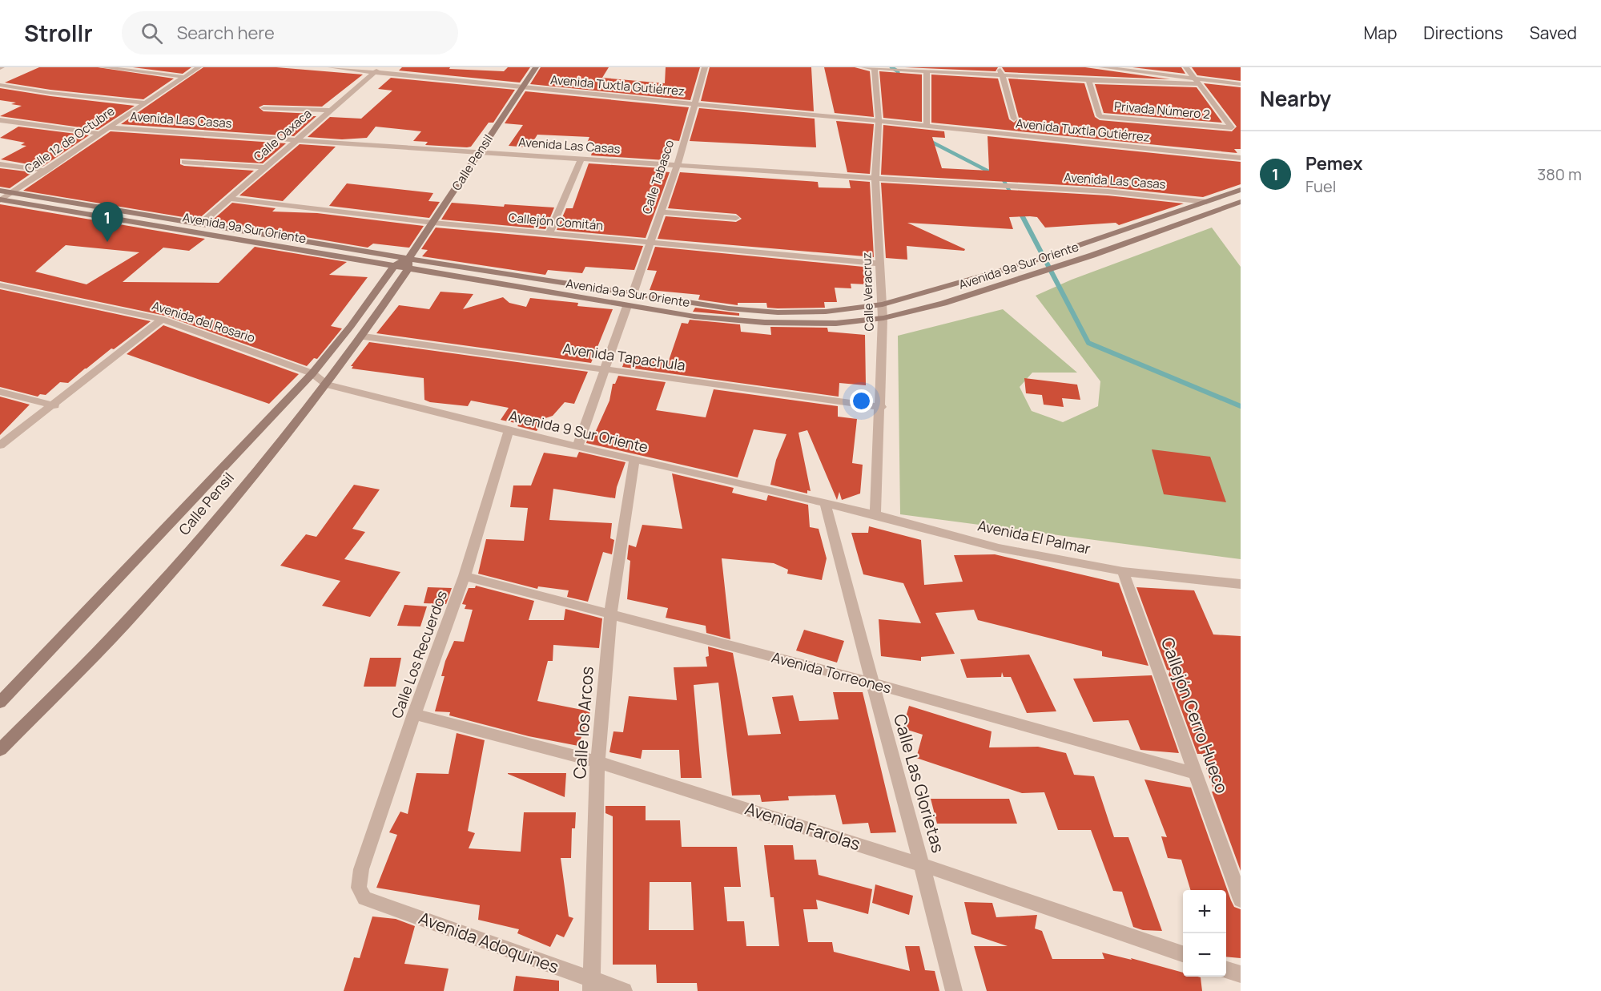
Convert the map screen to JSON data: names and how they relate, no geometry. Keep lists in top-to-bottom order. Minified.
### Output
{"streets":{"main road":["Calle Pensil","Avenida 9a Sur Oriente"],"street":["Avenida Tuxtla Gutiérrez","Privada Número 2","Avenida Las Casas","Calle Oaxaca","Calle 12 de Octubre","Calle Tabasco","Callejón Comitán","Calle Veracruz","Avenida del Rosario","Avenida Tapachula","Avenida 9 Sur Oriente","Avenida El Palmar","Calle Los Recuerdos","Avenida Torreones","Callejón Cerro Hueco","Calle los Arcos","Calle Las Glorietas","Avenida Farolas","Avenida Adoquines"]},"crossings":[["Avenida Tuxtla Gutiérrez","Calle Oaxaca"],["Avenida Tuxtla Gutiérrez","Calle Pensil"],["Avenida Tuxtla Gutiérrez","Calle Tabasco"],["Avenida Tuxtla Gutiérrez","Calle Veracruz"],["Avenida Las Casas","Calle Oaxaca"],["Avenida Las Casas","Calle 12 de Octubre"],["Avenida Las Casas","Calle Pensil"],["Avenida Las Casas","Calle Tabasco"],["Avenida Las Casas","Avenida 9a Sur Oriente"],["Avenida Las Casas","Calle Veracruz"],["Calle Oaxaca","Callejón Comitán"],["Calle Oaxaca","Avenida 9a Sur Oriente"],["Calle 12 de Octubre","Avenida 9a Sur Oriente"],["Calle Pensil","Callejón Comitán"],["Calle Pensil","Avenida 9a Sur Oriente"],["Calle Pensil","Avenida del Rosario"],["Calle Pensil","Avenida Tapachula"],["Calle Pensil","Avenida 9 Sur Oriente"],["Calle Tabasco","Callejón Comitán"],["Calle Tabasco","Avenida 9a Sur Oriente"],["Callejón Comitán","Calle Veracruz"],["Avenida 9a Sur Oriente","Calle Veracruz"],["Calle Veracruz","Avenida Tapachula"],["Calle Veracruz","Avenida El Palmar"],["Avenida del Rosario","Avenida 9 Sur Oriente"],["Avenida 9 Sur Oriente","Avenida El Palmar"],["Avenida 9 Sur Oriente","Calle Los Recuerdos"],["Avenida 9 Sur Oriente","Calle los Arcos"],["Avenida 9 Sur Oriente","Calle Las Glorietas"],["Avenida El Palmar","Callejón Cerro Hueco"],["Avenida El Palmar","Calle Las Glorietas"],["Calle Los Recuerdos","Avenida Torreones"],["Calle Los Recuerdos","Avenida Farolas"],["Calle Los Recuerdos","Avenida Adoquines"],["Avenida Torreones","Callejón Cerro Hueco"],["Avenida Torreones","Calle los Arcos"],["Avenida Torreones","Calle Las Glorietas"],["Calle los Arcos","Avenida Farolas"],["Calle los Arcos","Avenida Adoquines"],["Calle Las Glorietas","Avenida Farolas"]],"page":{"header":"Strollr","search":"Search here","nav":["Map","Directions","Saved"],"heading":"Nearby","list":[{"mark":"1","name":"Pemex","note":"Fuel","value":"380 m"}],"pins":"1","map_buttons":["+","−"]}}
